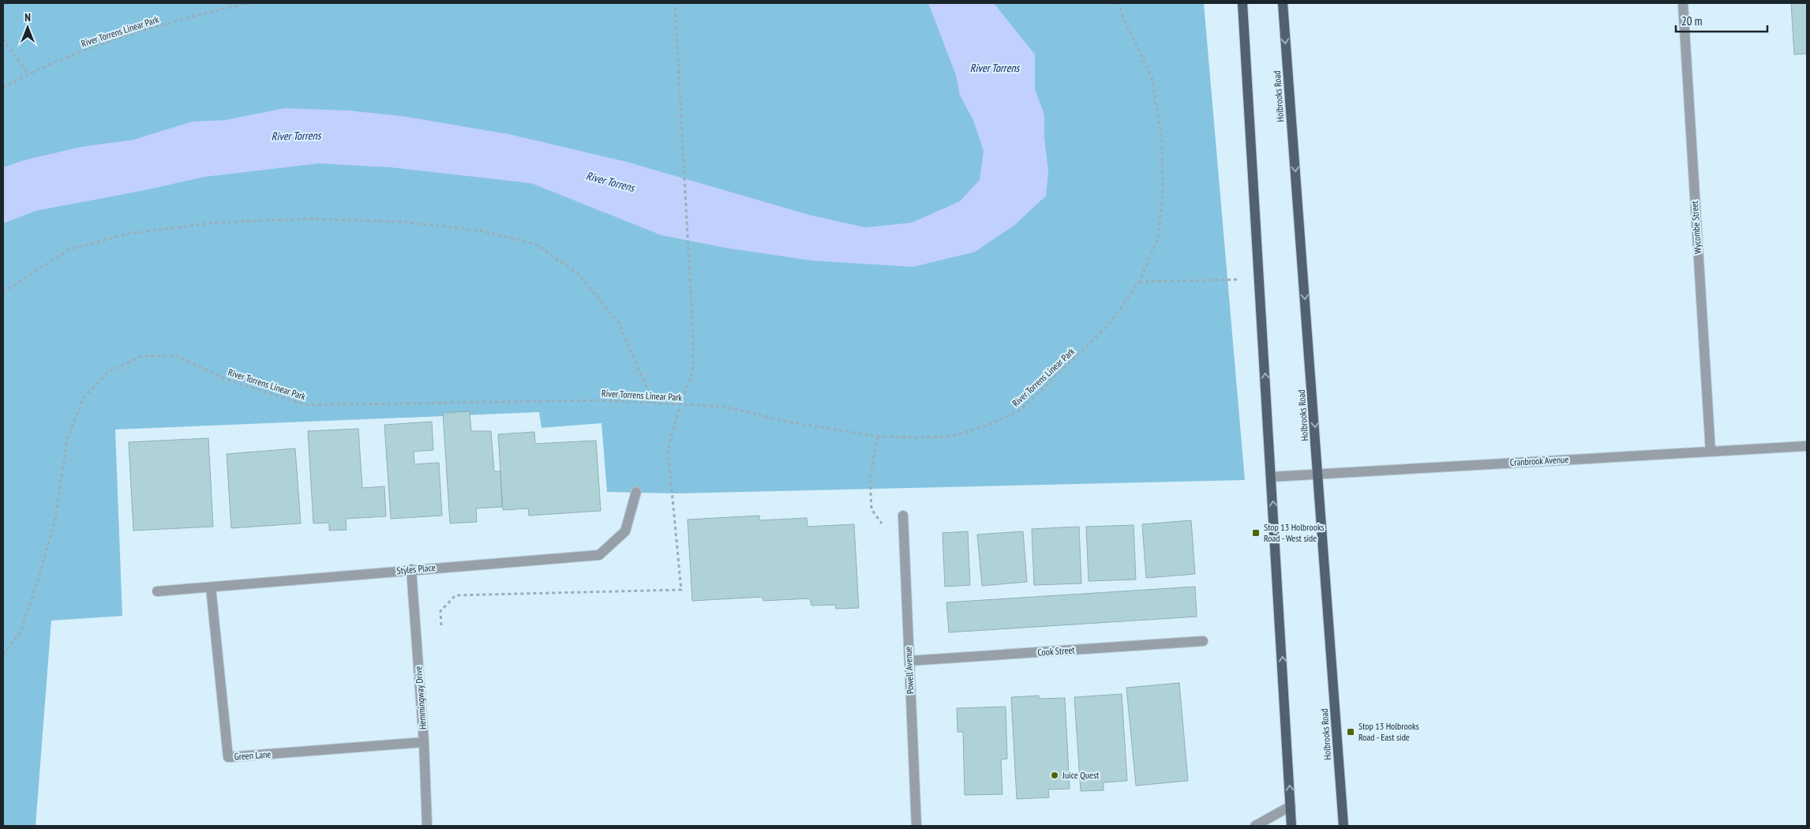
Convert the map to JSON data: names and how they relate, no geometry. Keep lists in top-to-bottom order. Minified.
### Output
{"streets":{"main road":["Holbrooks Road"],"street":["Wycombe Street","Cranbrook Avenue","Styles Place","Cook Street","Powell Avenue","Hemmingway Drive","Green Lane"],"path":["River Torrens Linear Park"]},"crossings":[["Holbrooks Road","Cranbrook Avenue"],["Wycombe Street","Cranbrook Avenue"],["Styles Place","Hemmingway Drive"],["Styles Place","Green Lane"],["Cook Street","Powell Avenue"],["Hemmingway Drive","Green Lane"]],"water":["River Torrens"],"places":{"transit":["Stop 13 Holbrooks Road - West side","Stop 13 Holbrooks Road - East side"],"other":["Juice Quest"]},"scale_bar":"20 m","north":"top"}
